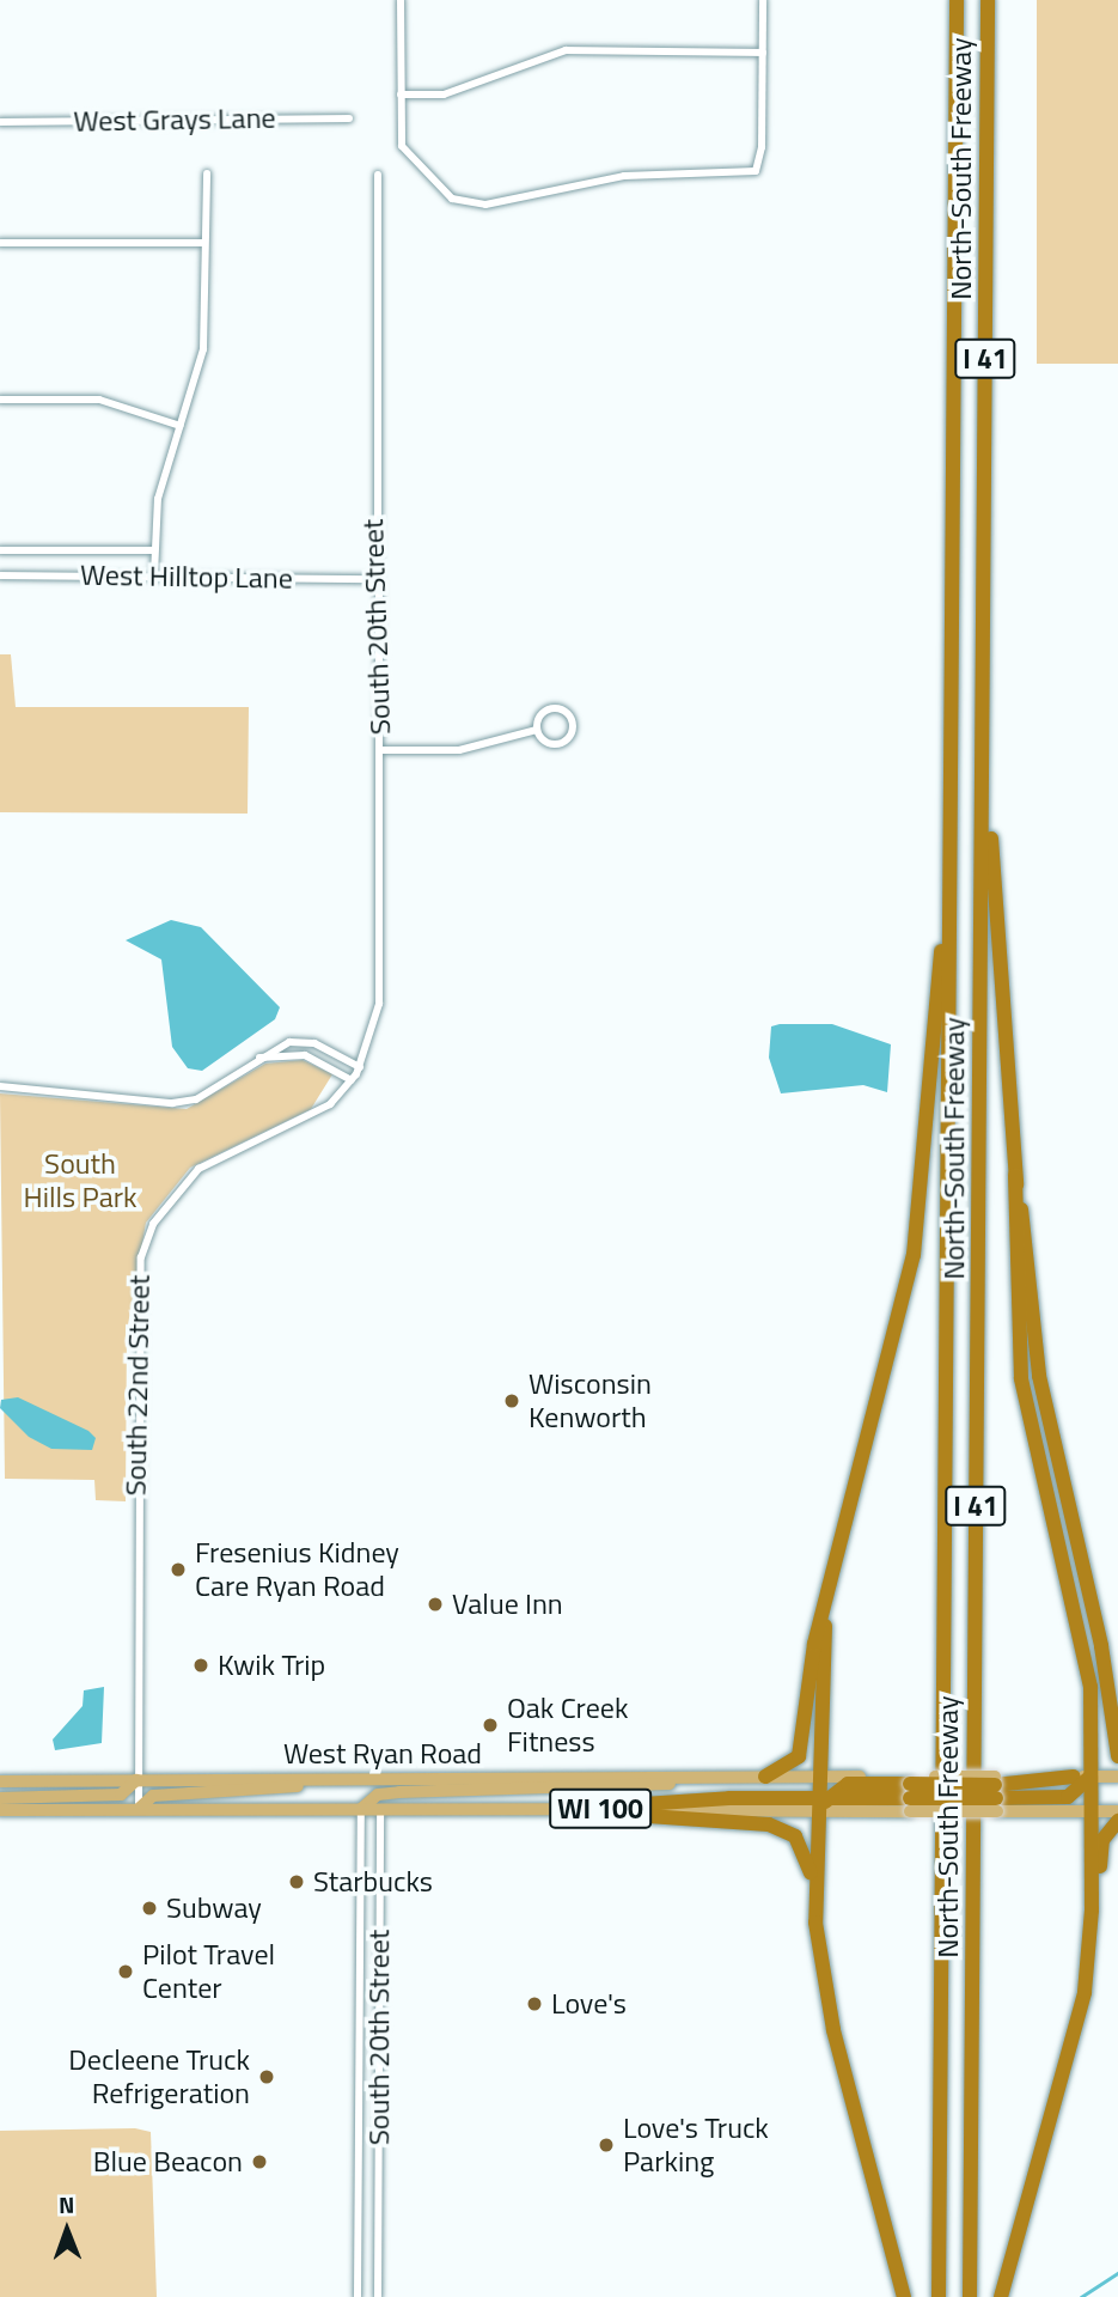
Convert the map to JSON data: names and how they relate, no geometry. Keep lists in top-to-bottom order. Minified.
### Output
{"streets":{"highway":["North-South Freeway","I 41"],"main road":["West Ryan Road","WI 100"],"street":["West Grays Lane","West Hilltop Lane","South 20th Street","South 22nd Street"]},"crossings":[["West Hilltop Lane","South 20th Street"],["South 20th Street","South 22nd Street"],["South 20th Street","West Ryan Road"],["South 22nd Street","West Ryan Road"]],"parks":["South Hills Park"],"places":["Wisconsin Kenworth","Fresenius Kidney Care Ryan Road","Value Inn","Kwik Trip","Oak Creek Fitness","Starbucks","Subway","Pilot Travel Center","Love's","Decleene Truck Refrigeration","Love's Truck Parking","Blue Beacon"],"north":"top"}
